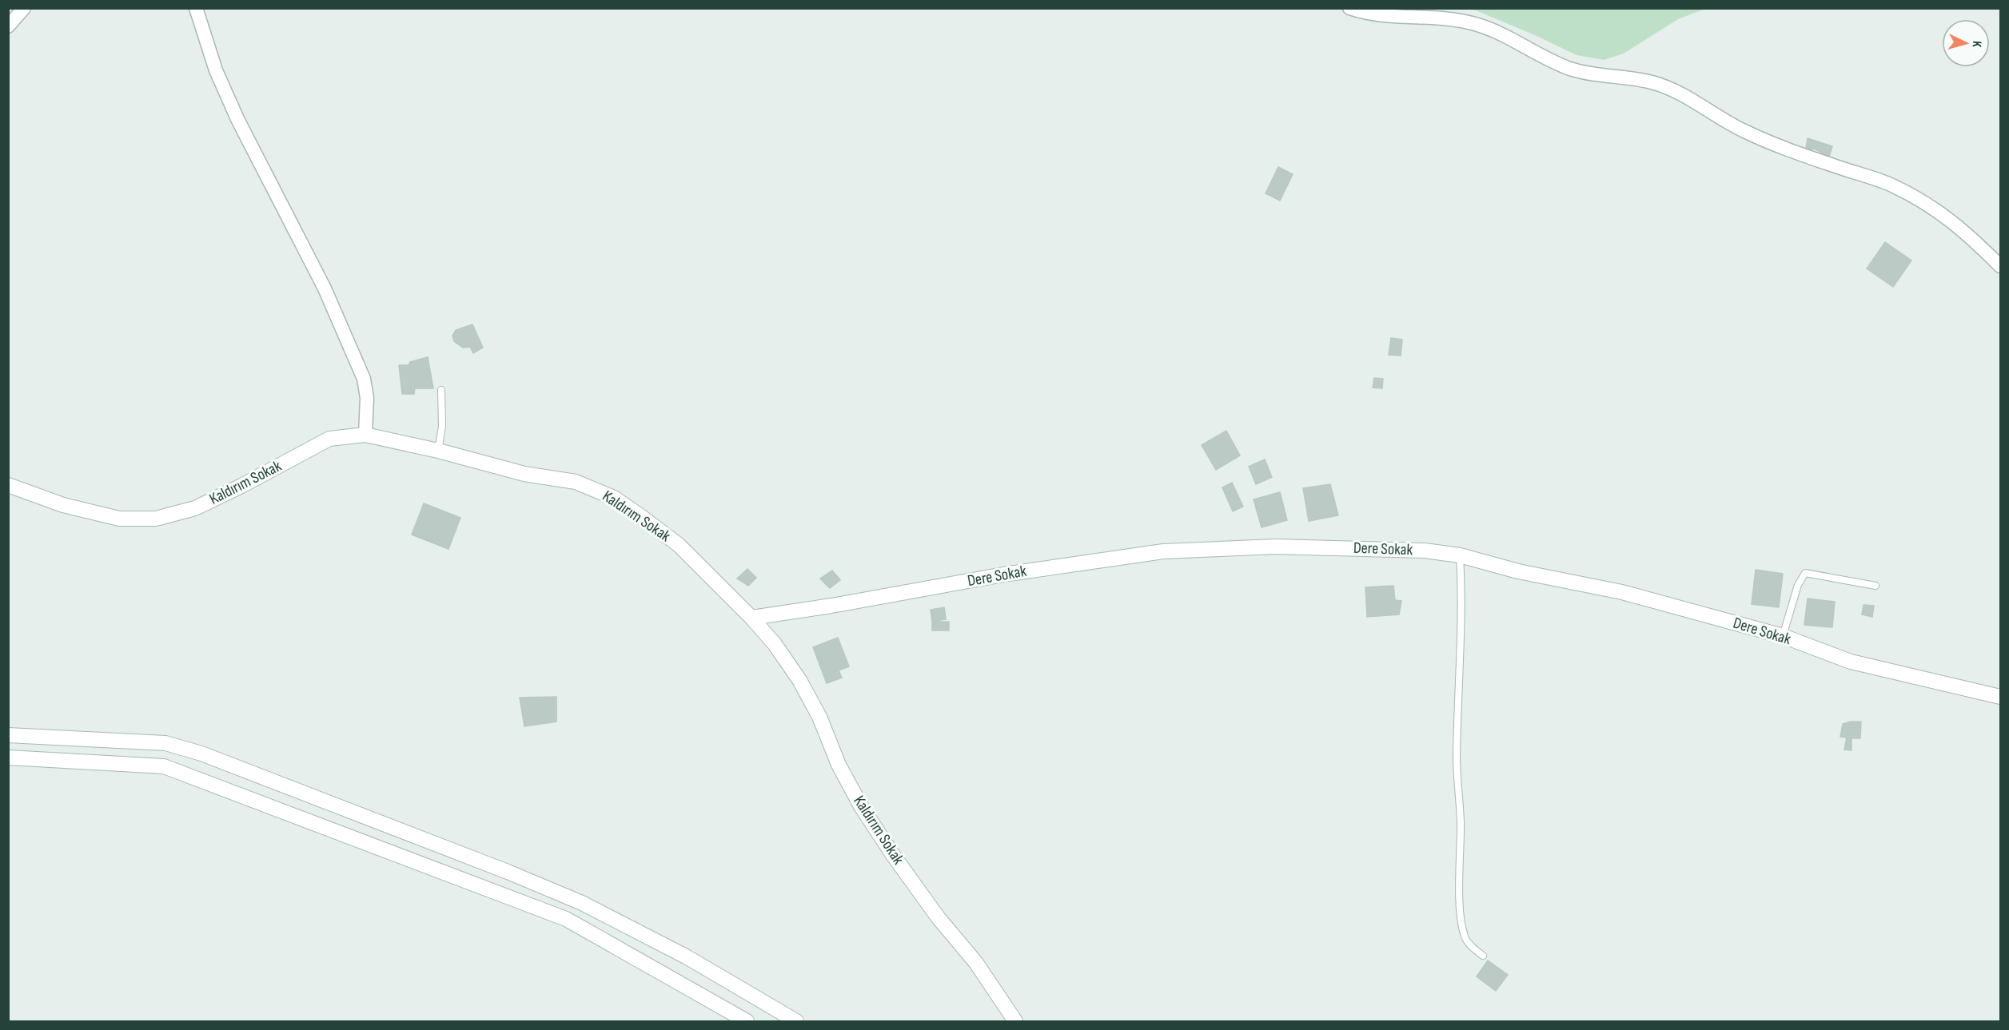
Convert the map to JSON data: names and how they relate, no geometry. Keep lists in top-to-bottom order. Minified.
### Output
{"streets":{"street":["Kaldırım Sokak","Dere Sokak"]},"crossings":[["Kaldırım Sokak","Dere Sokak"]],"north":"right"}
